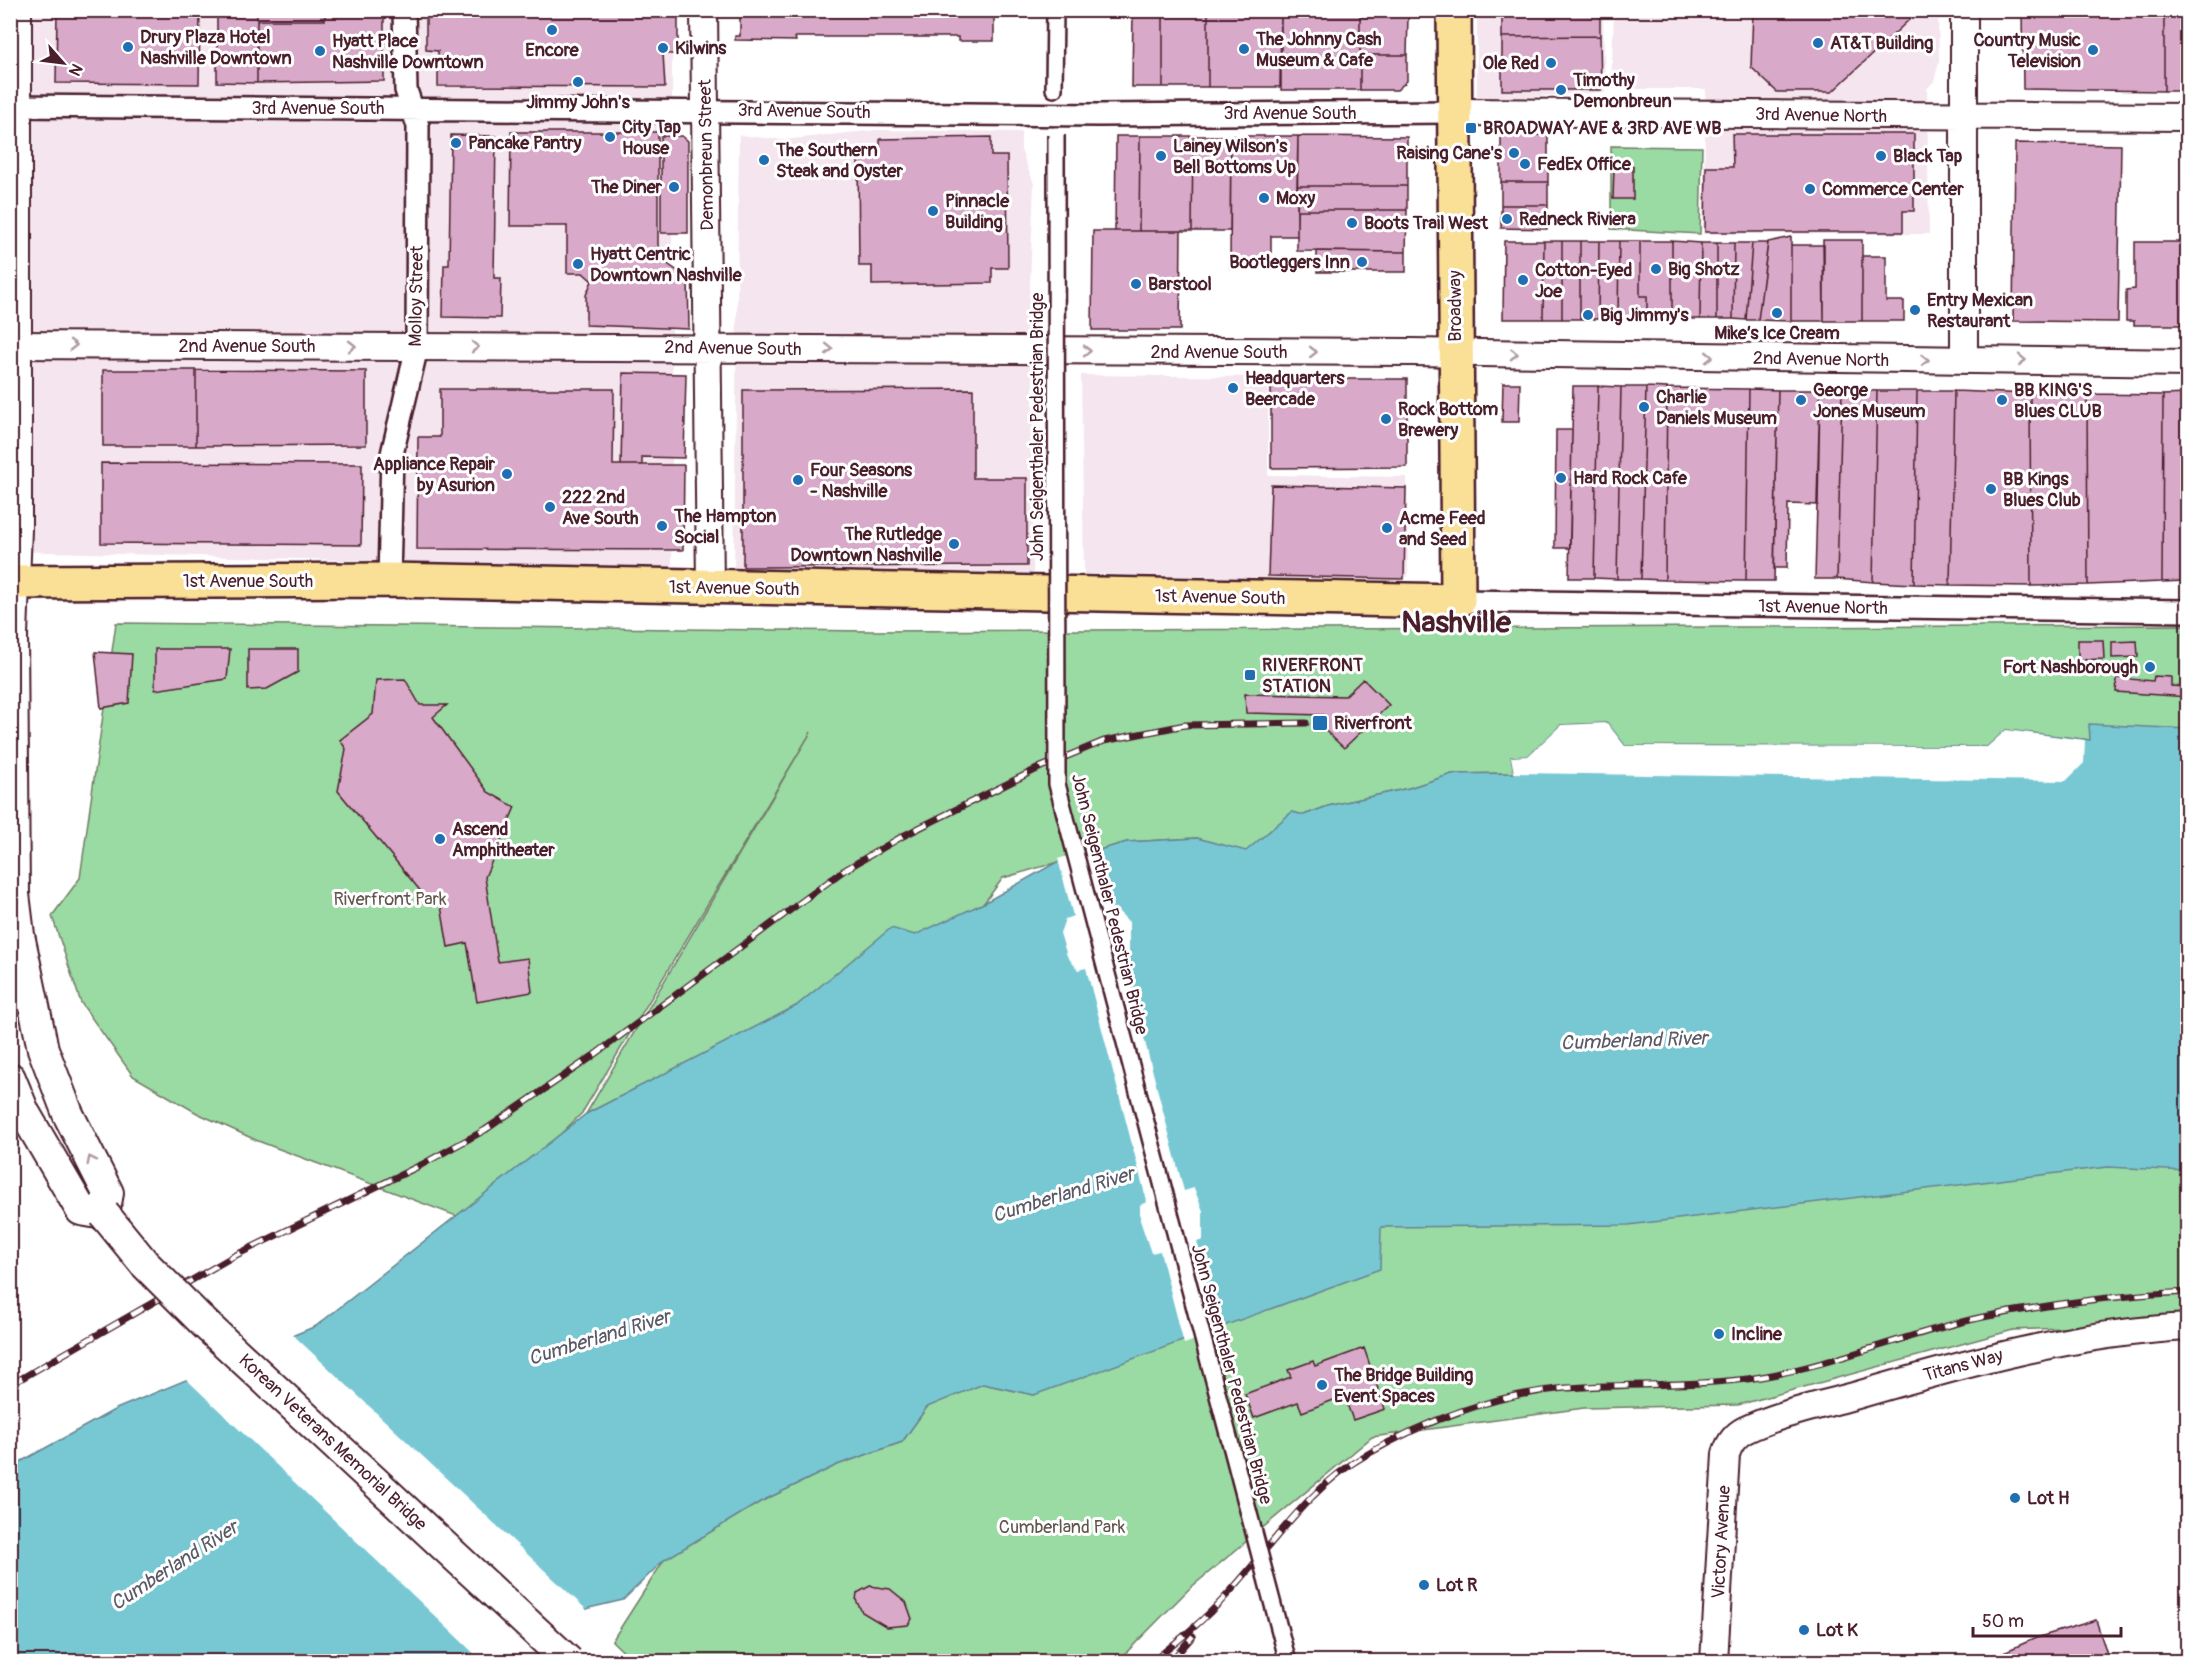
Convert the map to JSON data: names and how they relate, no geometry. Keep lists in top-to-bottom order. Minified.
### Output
{"streets":{"main road":["Broadway","1st Avenue South","Korean Veterans Memorial Bridge"],"street":["3rd Avenue South","3rd Avenue North","Demonbreun Street","Molloy Street","2nd Avenue South","2nd Avenue North","John Seigenthaler Pedestrian Bridge","1st Avenue North","Titans Way","Victory Avenue"]},"crossings":[["3rd Avenue South","3rd Avenue North"],["3rd Avenue South","Demonbreun Street"],["3rd Avenue South","Molloy Street"],["3rd Avenue South","Broadway"],["3rd Avenue North","Broadway"],["Demonbreun Street","2nd Avenue South"],["Demonbreun Street","1st Avenue South"],["Molloy Street","2nd Avenue South"],["Molloy Street","1st Avenue South"],["Broadway","2nd Avenue South"],["Broadway","2nd Avenue North"],["Broadway","1st Avenue South"],["Broadway","1st Avenue North"],["2nd Avenue South","2nd Avenue North"],["1st Avenue South","1st Avenue North"],["Titans Way","Victory Avenue"]],"one_way":["2nd Avenue South","2nd Avenue North"],"districts":["Nashville"],"water":["Cumberland River"],"parks":["Riverfront Park","Cumberland Park"],"places":{"other":["Encore","AT&T Building","Drury Plaza Hotel Nashville Downtown","Kilwins","The Johnny Cash Museum & Cafe","Country Music Television","Hyatt Place Nashville Downtown","Ole Red","Jimmy John's","Timothy Demonbreun","City Tap House","Pancake Pantry","Raising Cane's","Lainey Wilson's Bell Bottoms Up","Black Tap","The Southern Steak and Oyster","FedEx Office","The Diner","Commerce Center","Moxy","Pinnacle Building","Redneck Riviera","Boots Trail West","Bootleggers Inn","Hyatt Centric Downtown Nashville","Big Shotz","Cotton-Eyed Joe","Barstool","Entry Mexican Restaurant","Mike’s Ice Cream","Big Jimmy's","Headquarters Beercade","George Jones Museum","BB KING'S Blues CLUB","Charlie Daniels Museum","Rock Bottom Brewery","Appliance Repair by Asurion","Hard Rock Cafe","Four Seasons - Nashville","BB Kings Blues Club","222 2nd Ave South","The Hampton Social","Acme Feed and Seed","The Rutledge Downtown Nashville","Fort Nashborough","Ascend Amphitheater","Incline","The Bridge Building Event Spaces","Lot H","Lot R","Lot K"],"transit":["BROADWAY AVE & 3RD AVE WB","RIVERFRONT STATION","Riverfront"]},"scale_bar":"50 m","north":"bottom right"}
